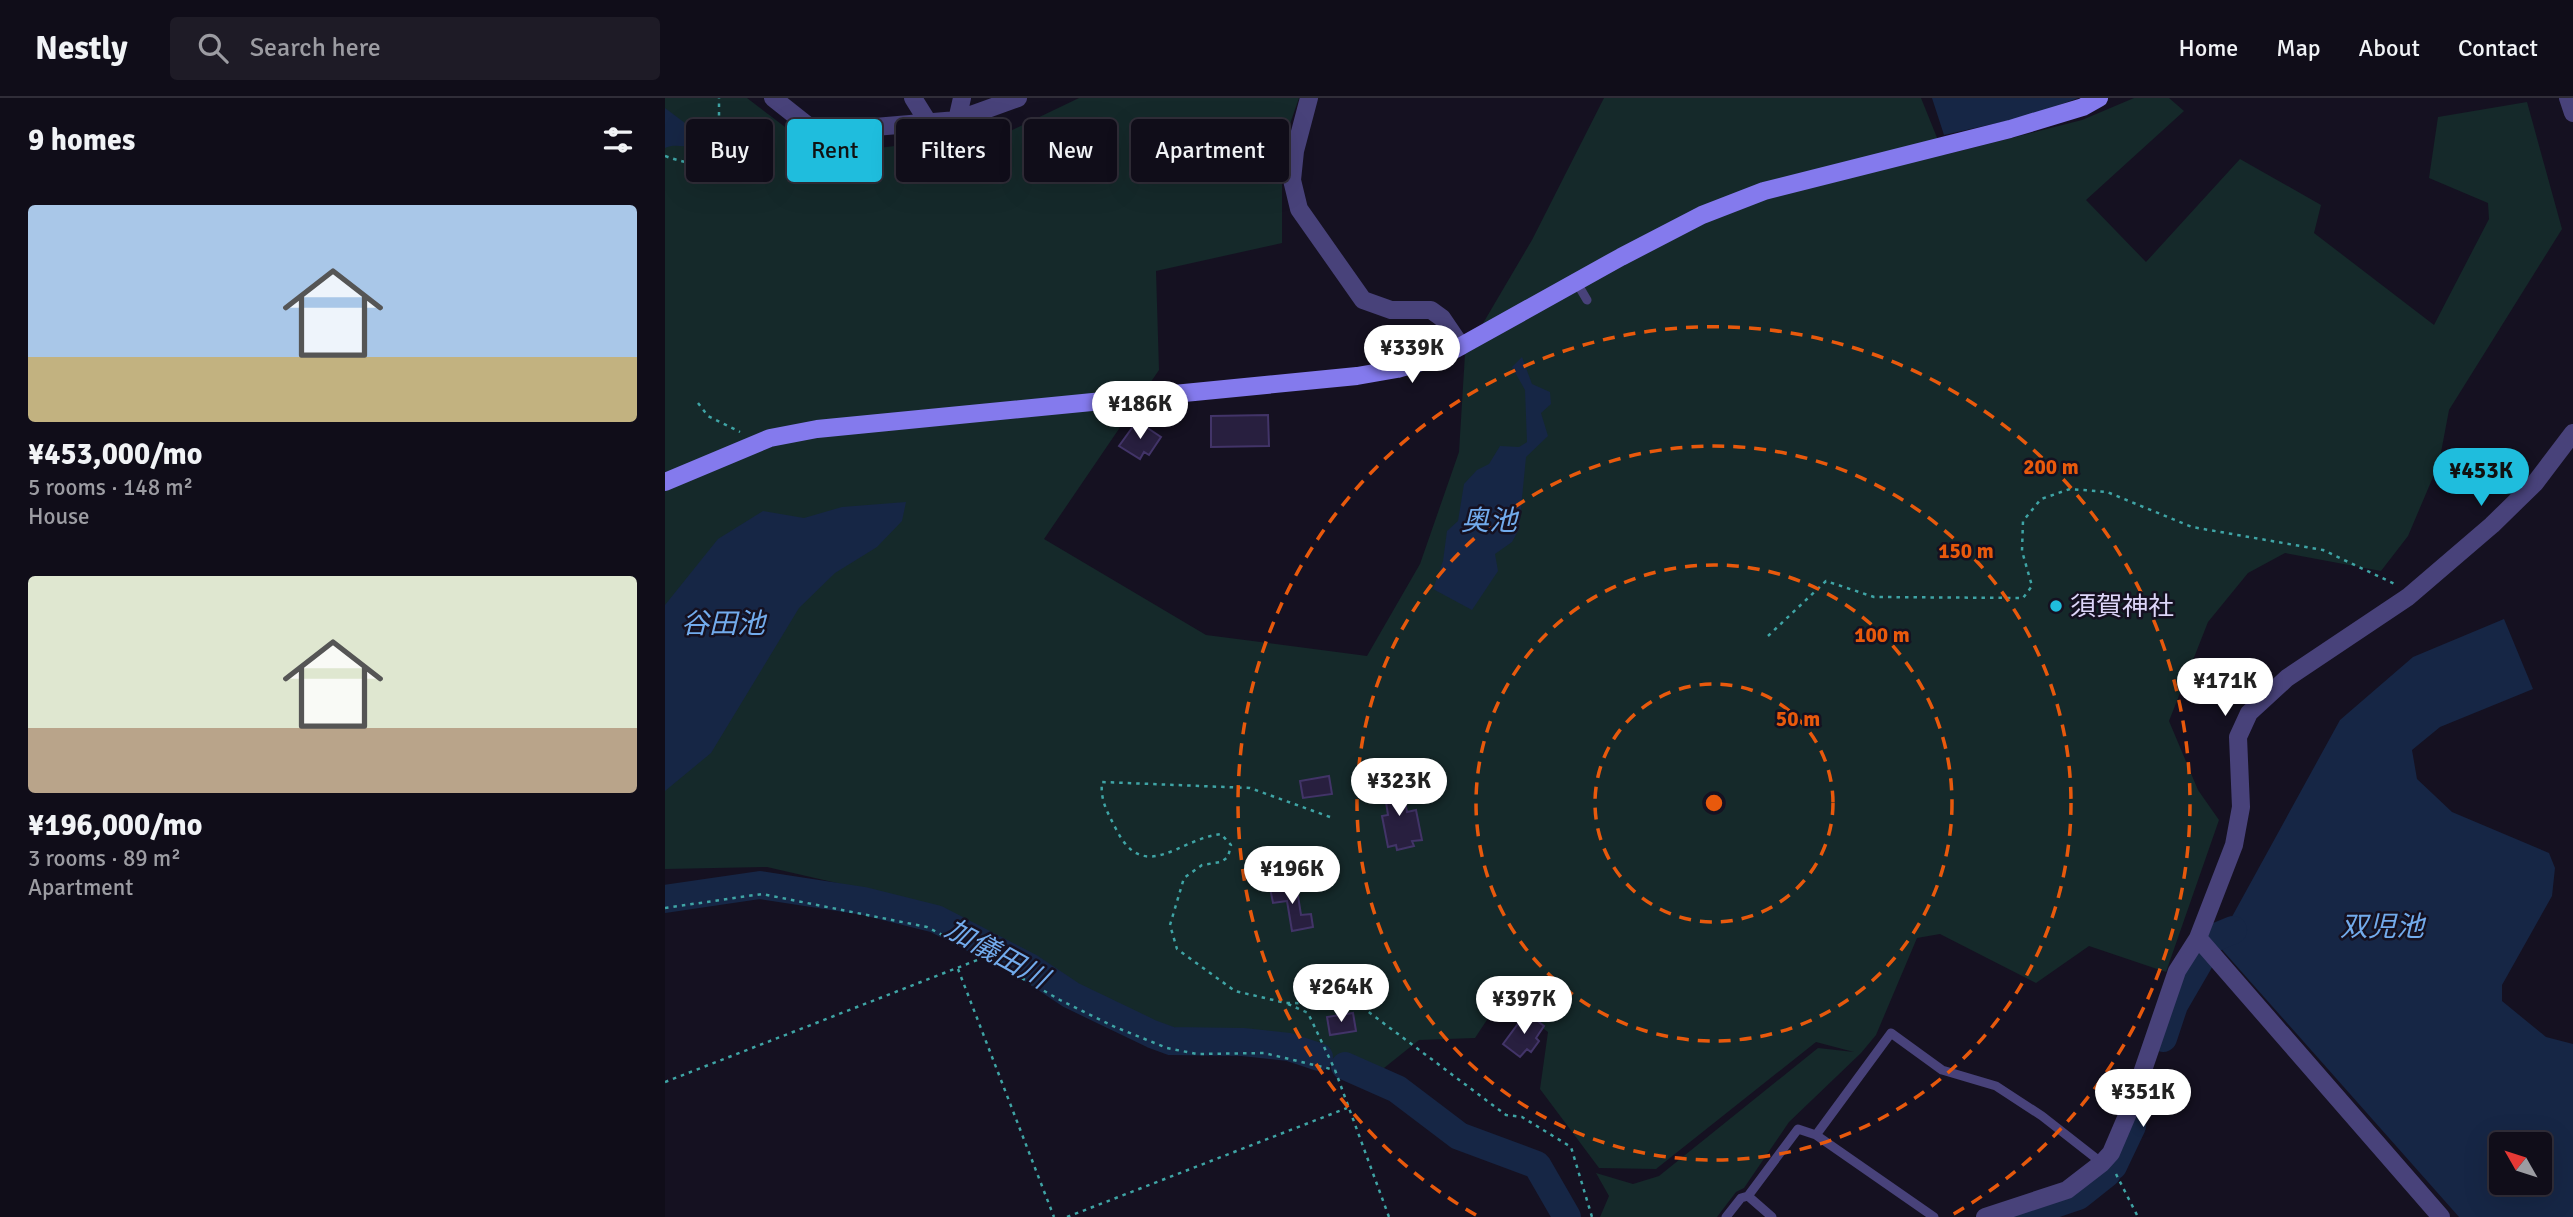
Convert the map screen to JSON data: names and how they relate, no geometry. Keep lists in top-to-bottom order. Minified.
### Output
{"water":["奥池","谷田池","双児池","加儀田川"],"places":["須賀神社"],"north":"top left","page":{"header":"Nestly","search":"Search here","nav":["Home","Map","About","Contact"],"heading":"9 homes","chip":["Buy","Rent","Filters","New","Apartment"],"list":[{"name":"¥453,000/mo","note":"5 rooms · 148 m² · House"},{"name":"¥196,000/mo","note":"3 rooms · 89 m² · Apartment"}],"price":["¥339K","¥186K","¥453K","¥171K","¥323K","¥196K","¥264K","¥397K","¥351K"]},"rings":["200 m","150 m","100 m","50 m"]}
